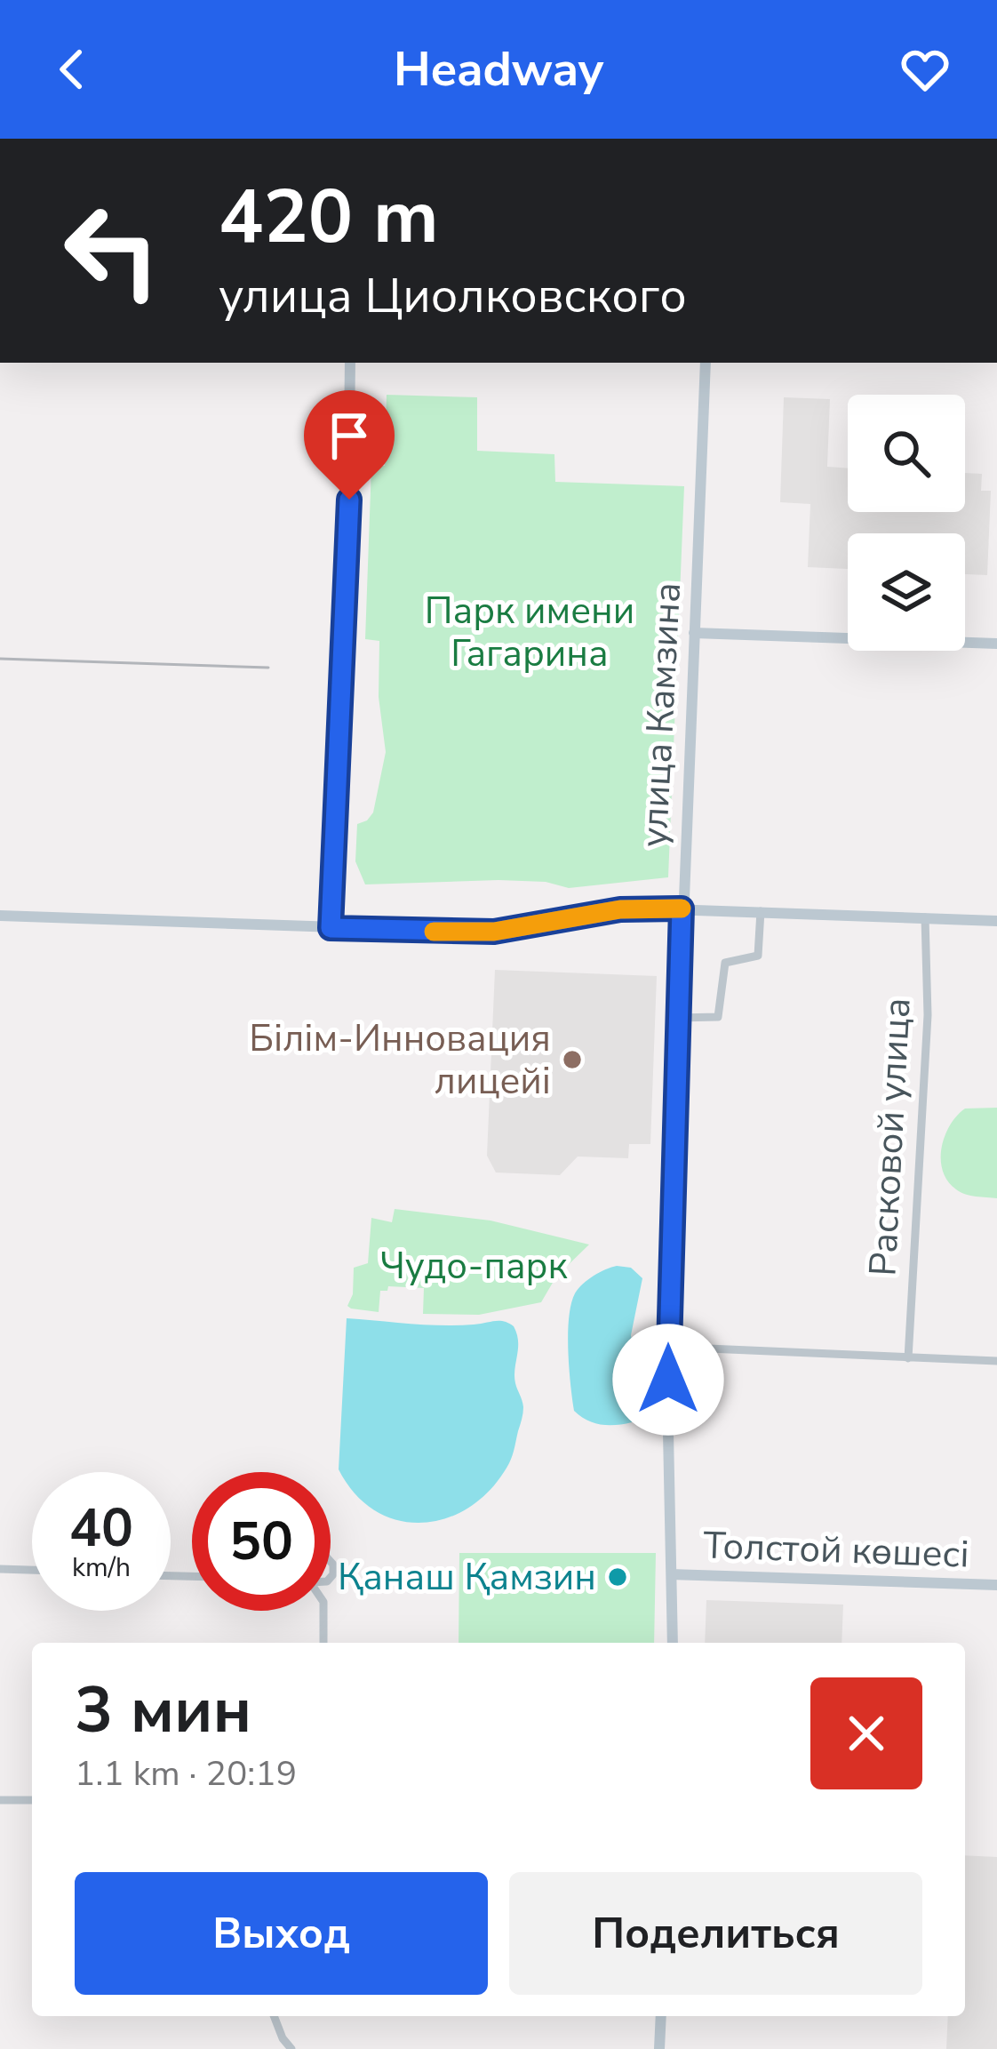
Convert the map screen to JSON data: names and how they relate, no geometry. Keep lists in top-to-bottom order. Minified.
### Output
{"streets":{"main road":["улица Камзина","Толстой көшесі"],"street":["Расковой улица"]},"crossings":[["улица Камзина","Толстой көшесі"]],"parks":["Парк имени Гагарина","Чудо-парк"],"places":["Білім-Инновация лицейі","Қанаш Қамзин"],"page":{"header":"Headway","turn":["420 m","улица Циолковского"],"speed":"40 km/h","limit":"50","heading":["3 мин","1.1 km · 20:19"],"buttons":["Выход","Поделиться"]}}
